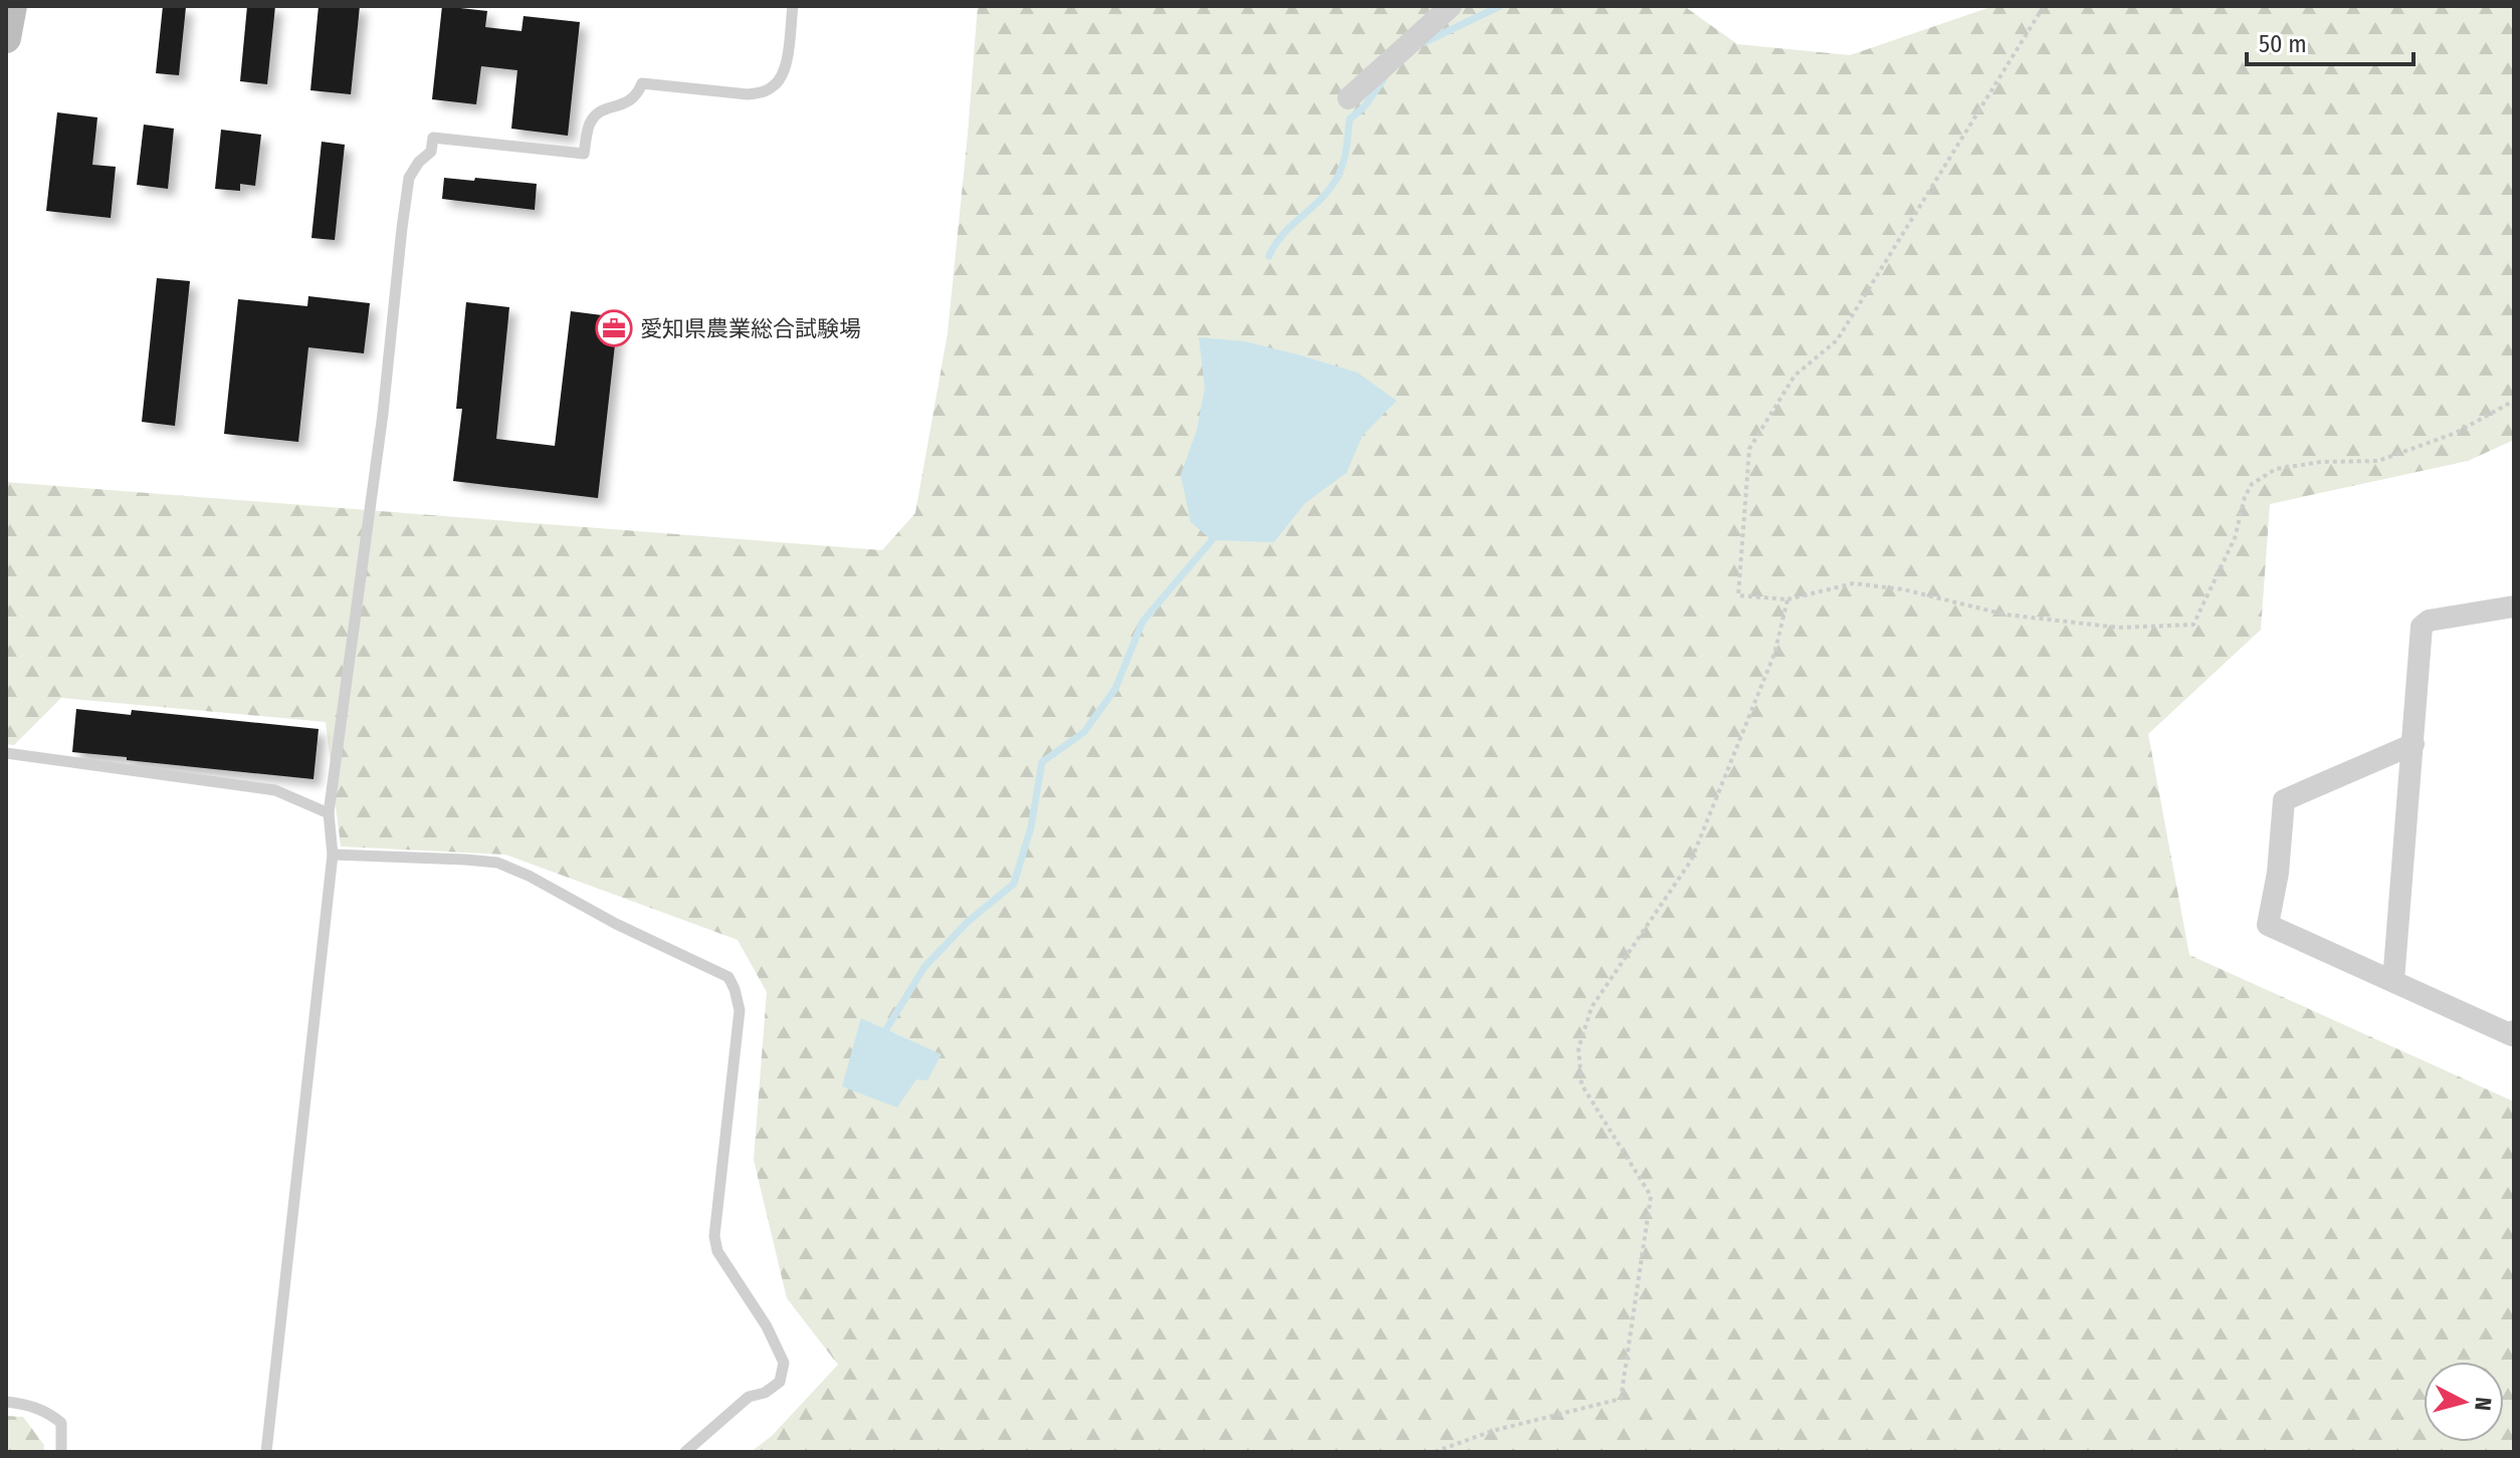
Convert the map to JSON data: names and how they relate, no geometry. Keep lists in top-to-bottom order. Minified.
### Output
{"places":{"office":["愛知県農業総合試験場"]},"scale_bar":"50 m","north":"right"}
